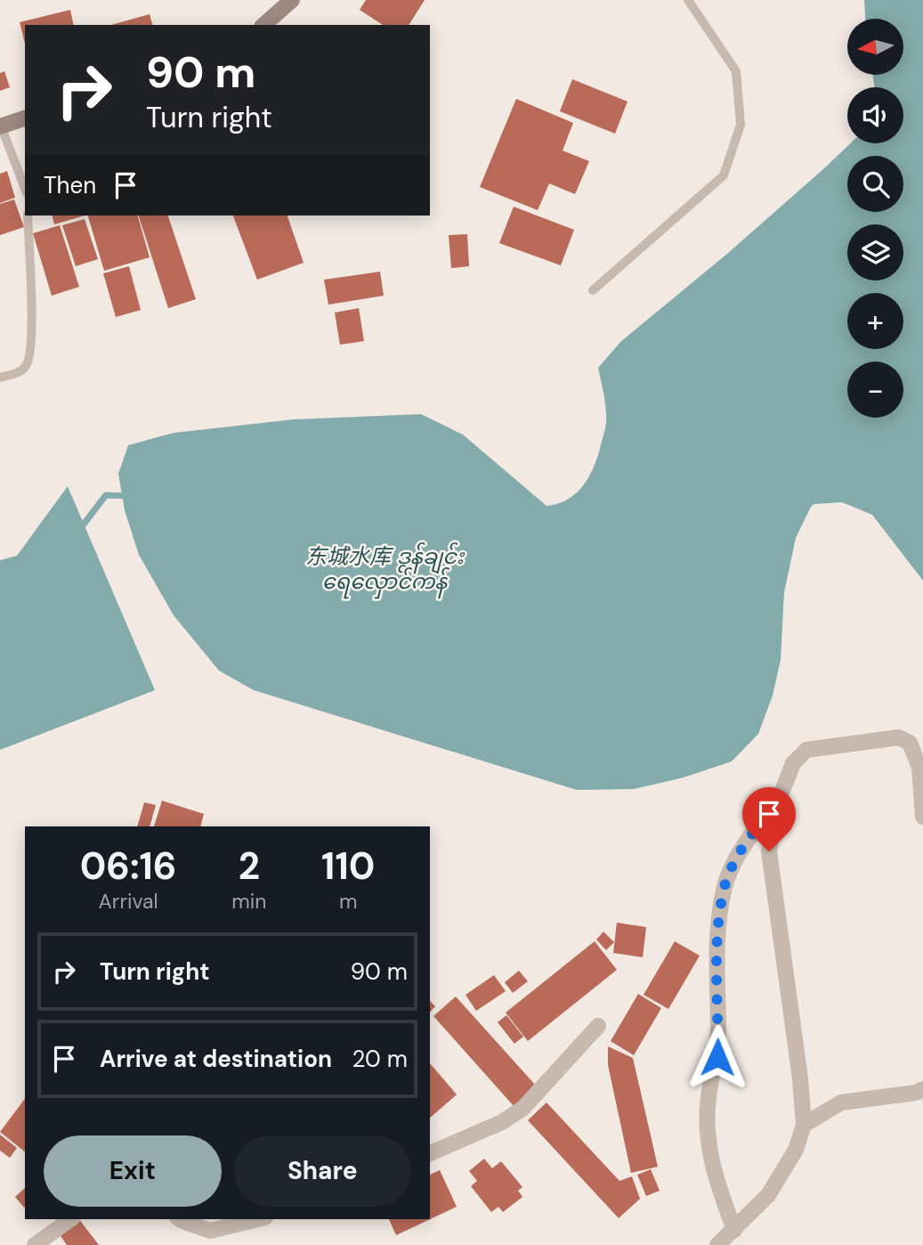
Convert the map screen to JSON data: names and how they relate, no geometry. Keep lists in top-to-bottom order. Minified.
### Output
{"water":["东城水库 ဒွန်ချင်း ရေလှောင်ကန်"],"north":"left","page":{"map_buttons":["+","−"],"turn":["90 m","Turn right"],"then":"Then","eta":["06:16","Arrival","2","min","110","m"],"list":[{"name":"Turn right","value":"90 m"},{"name":"Arrive at destination","value":"20 m"}],"buttons":["Exit","Share"]}}
